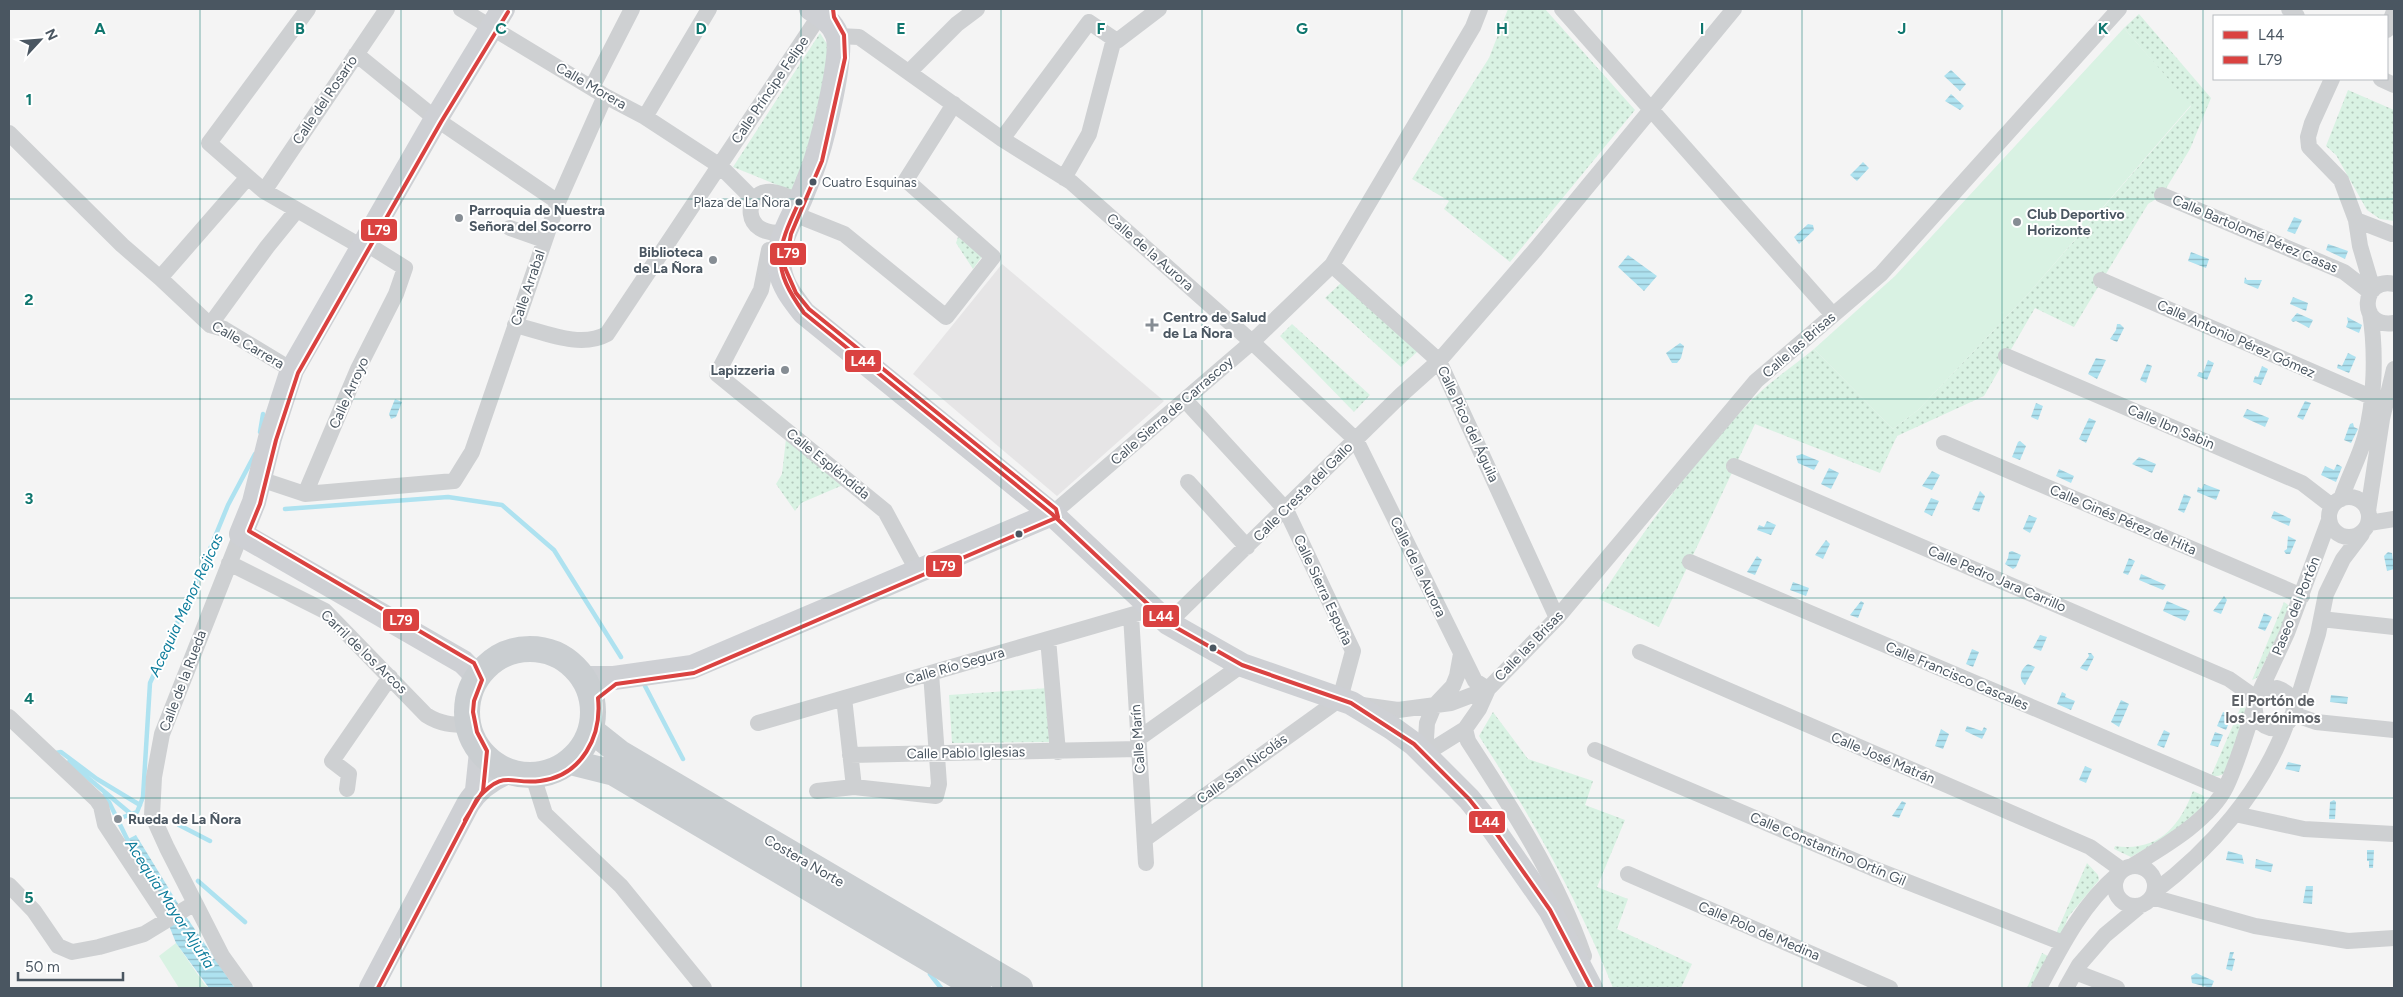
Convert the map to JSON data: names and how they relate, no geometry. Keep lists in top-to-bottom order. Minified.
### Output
{"streets":{"main road":["Costera Norte"],"street":["Calle Morera","Calle Príncipe Felipe","Calle del Rosario","Calle Bartolomé Pérez Casas","Calle de la Aurora","Calle Arrabal","Calle Antonio Pérez Gómez","Calle Carrera","Calle las Brisas","Calle Arroyo","Calle Sierra de Carrascoy","Calle Pico del Águila","Calle Ibn Sabin","Calle Espléndida","Calle Cresta del Gallo","Calle Ginés Pérez de Hita","Calle Pedro Jara Carrillo","Calle Sierra Espuña","Paseo del Portón","Carril de los Arcos","Calle Río Segura","Calle Francisco Cascales","Calle de la Rueda","Calle Marín","Calle Pablo Iglesias","Calle José Matrán","Calle San Nicolás","Calle Constantino Ortín Gil","Calle Polo de Medina"]},"crossings":[["Calle Morera","Calle Príncipe Felipe"],["Calle Morera","Calle Arrabal"],["Calle Morera","Calle de la Rueda"],["Calle Príncipe Felipe","Calle de la Aurora"],["Calle Príncipe Felipe","Calle Arrabal"],["Calle Bartolomé Pérez Casas","Paseo del Portón"],["Calle de la Aurora","Calle las Brisas"],["Calle de la Aurora","Calle Sierra de Carrascoy"],["Calle de la Aurora","Calle Cresta del Gallo"],["Calle Arrabal","Calle Arroyo"],["Calle Antonio Pérez Gómez","Paseo del Portón"],["Calle Carrera","Calle de la Rueda"],["Calle las Brisas","Calle Pico del Águila"],["Calle Arroyo","Calle de la Rueda"],["Calle Sierra de Carrascoy","Calle Pico del Águila"],["Calle Sierra de Carrascoy","Calle Sierra Espuña"],["Calle Pico del Águila","Calle Cresta del Gallo"],["Calle Ibn Sabin","Paseo del Portón"],["Calle Cresta del Gallo","Calle Sierra Espuña"],["Calle Cresta del Gallo","Calle Río Segura"],["Calle Cresta del Gallo","Calle Marín"],["Calle Ginés Pérez de Hita","Paseo del Portón"],["Calle Pedro Jara Carrillo","Paseo del Portón"],["Calle Sierra Espuña","Calle San Nicolás"],["Paseo del Portón","Calle Francisco Cascales"],["Paseo del Portón","Calle José Matrán"],["Paseo del Portón","Calle Constantino Ortín Gil"],["Carril de los Arcos","Calle de la Rueda"],["Carril de los Arcos","Costera Norte"],["Calle Río Segura","Calle Marín"],["Calle Marín","Calle Pablo Iglesias"],["Calle Marín","Calle San Nicolás"]],"districts":["El Portón de los Jerónimos"],"water":["Acequia Menor Rejicas","Acequia Mayor Aljufía"],"places":{"other":["Cuatro Esquinas","Plaza de La Ñora","Parroquia de Nuestra Señora del Socorro","Club Deportivo Horizonte","Biblioteca de La Ñora","Lapizzeria","Rueda de La Ñora"],"health":["Centro de Salud de La Ñora"]},"lines":["transit line L79","transit line L44"],"legend":["L44","L79"],"scale_bar":"50 m","north":"top right","grid":{"columns":["A","B","C","D","E","F","G","H","I","J","K"],"rows":["1","2","3","4","5"]}}
